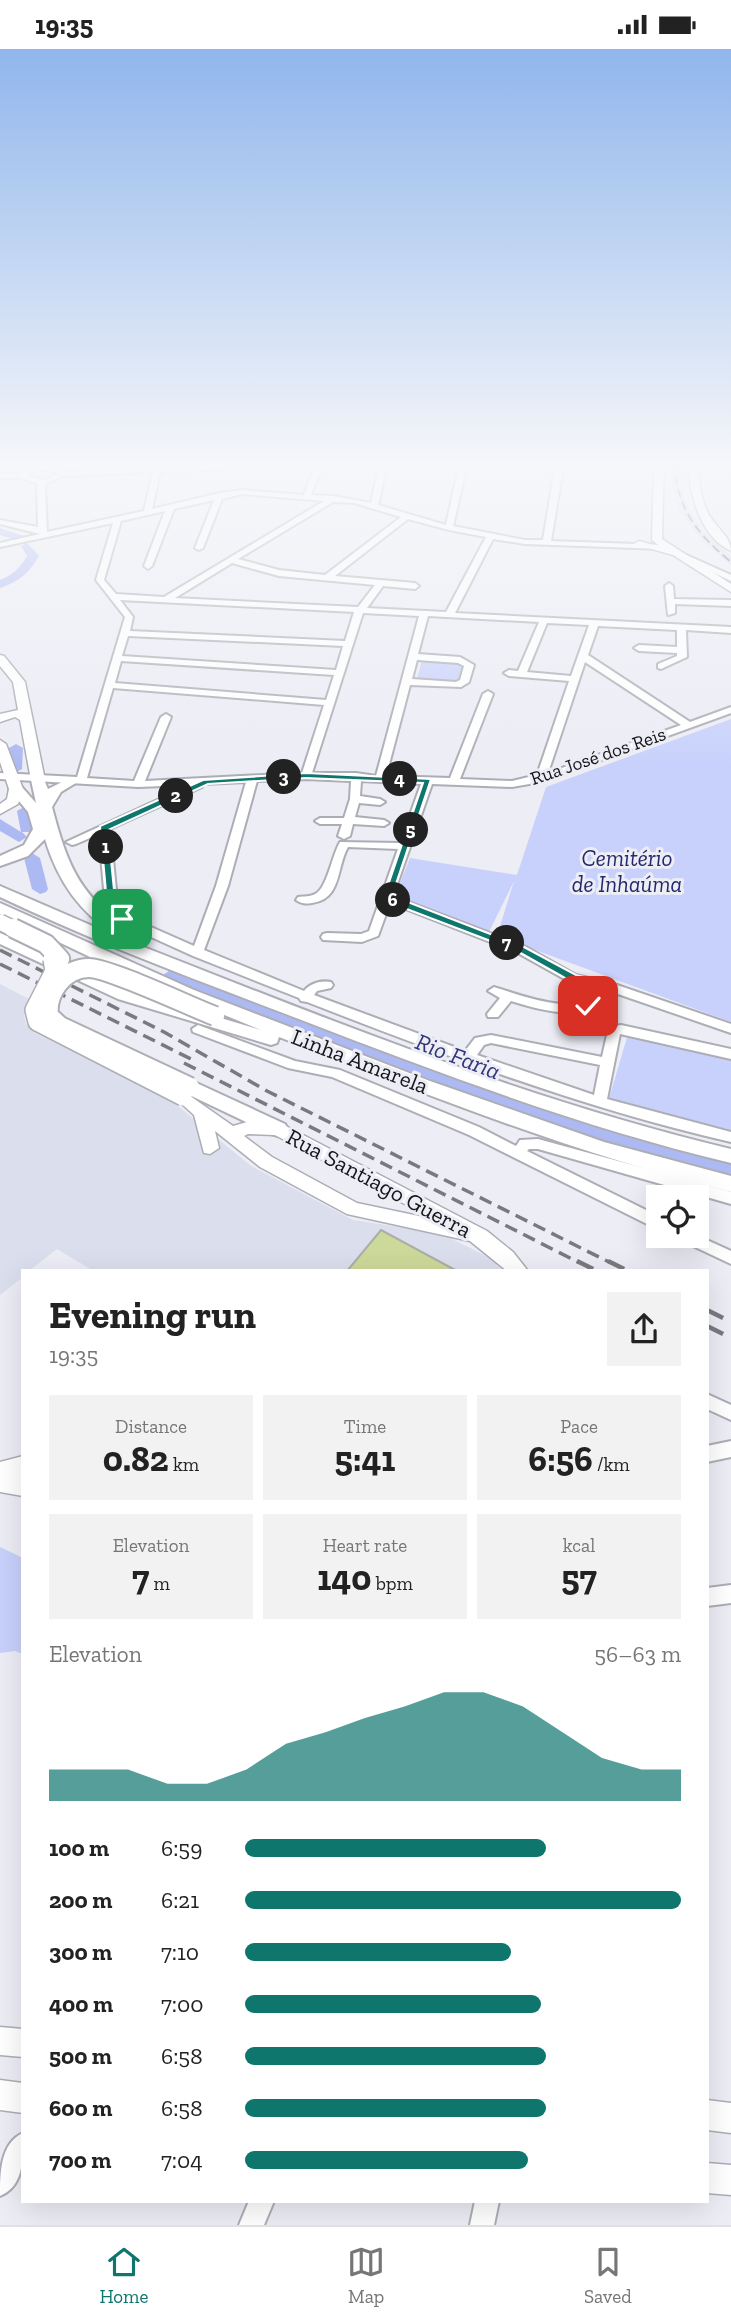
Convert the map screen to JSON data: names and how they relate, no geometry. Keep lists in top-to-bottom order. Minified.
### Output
{"streets":{"highway":["Linha Amarela"],"main road":["Rua Santiago Guerra"],"street":["Rua José dos Reis"]},"water":["Rio Faria"],"parks":["Cemitério de Inhaúma"],"page":{"status":"19:35","pins":["3","4","2","5","1","6","7"],"heading":["Evening run","19:35"],"stats":[["Distance","0.82 km"],["Time","5:41"],["Pace","6:56 /km"],["Elevation","7 m"],["Heart rate","140 bpm"],["kcal","57"]],"chart":["Elevation","56–63 m"],"list":[{"name":"100 m","note":"6:59"},{"name":"200 m","note":"6:21"},{"name":"300 m","note":"7:10"},{"name":"400 m","note":"7:00"},{"name":"500 m","note":"6:58"},{"name":"600 m","note":"6:58"},{"name":"700 m","note":"7:04"}],"tabs":["Home","Map","Saved"]}}
